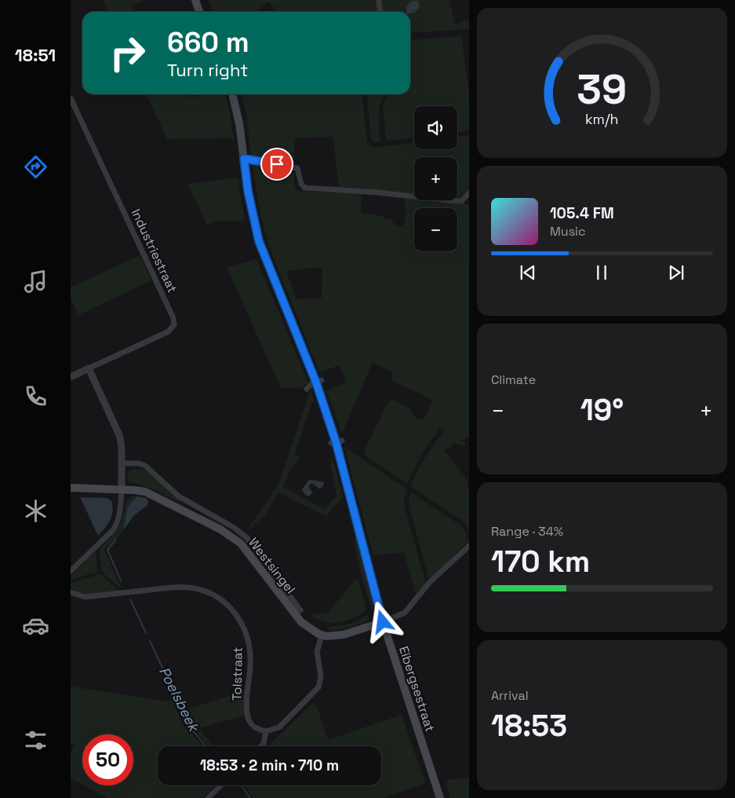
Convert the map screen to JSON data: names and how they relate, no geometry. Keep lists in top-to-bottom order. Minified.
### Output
{"streets":{"main road":["Westsingel","Eibergsestraat"],"street":["Industriestraat","Tolstraat"]},"water":["Poelsbeek"],"page":{"tabs":"18:51","turn":["660 m","Turn right"],"map_buttons":["+","−"],"song":["105.4 FM","Music"],"tile":["Climate",["Range · 34%","170 km"],["Arrival","18:53"]],"heat":["−","19°","+"],"limit":"50","trip":"18:53 · 2 min · 710 m","gauge":["39","km/h"]}}
